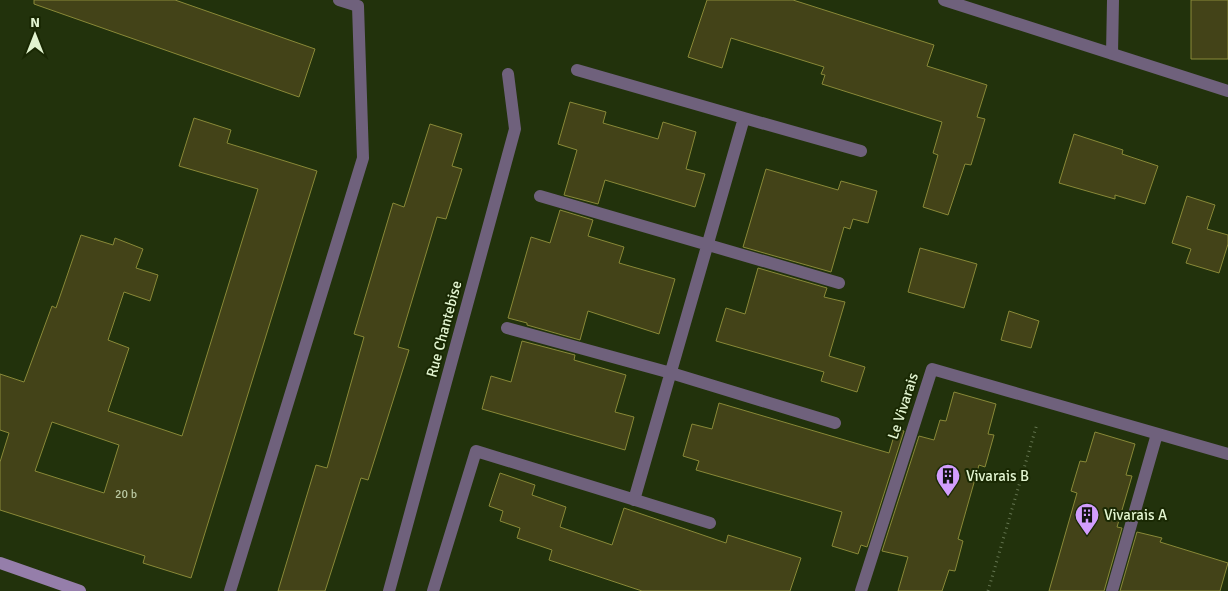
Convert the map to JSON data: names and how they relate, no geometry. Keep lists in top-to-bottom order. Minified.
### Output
{"streets":{"street":["Rue Chantebise","Le Vivarais"]},"places":{"building":["Vivarais B","Vivarais A"]},"house_numbers":["20 b"],"north":"top"}
